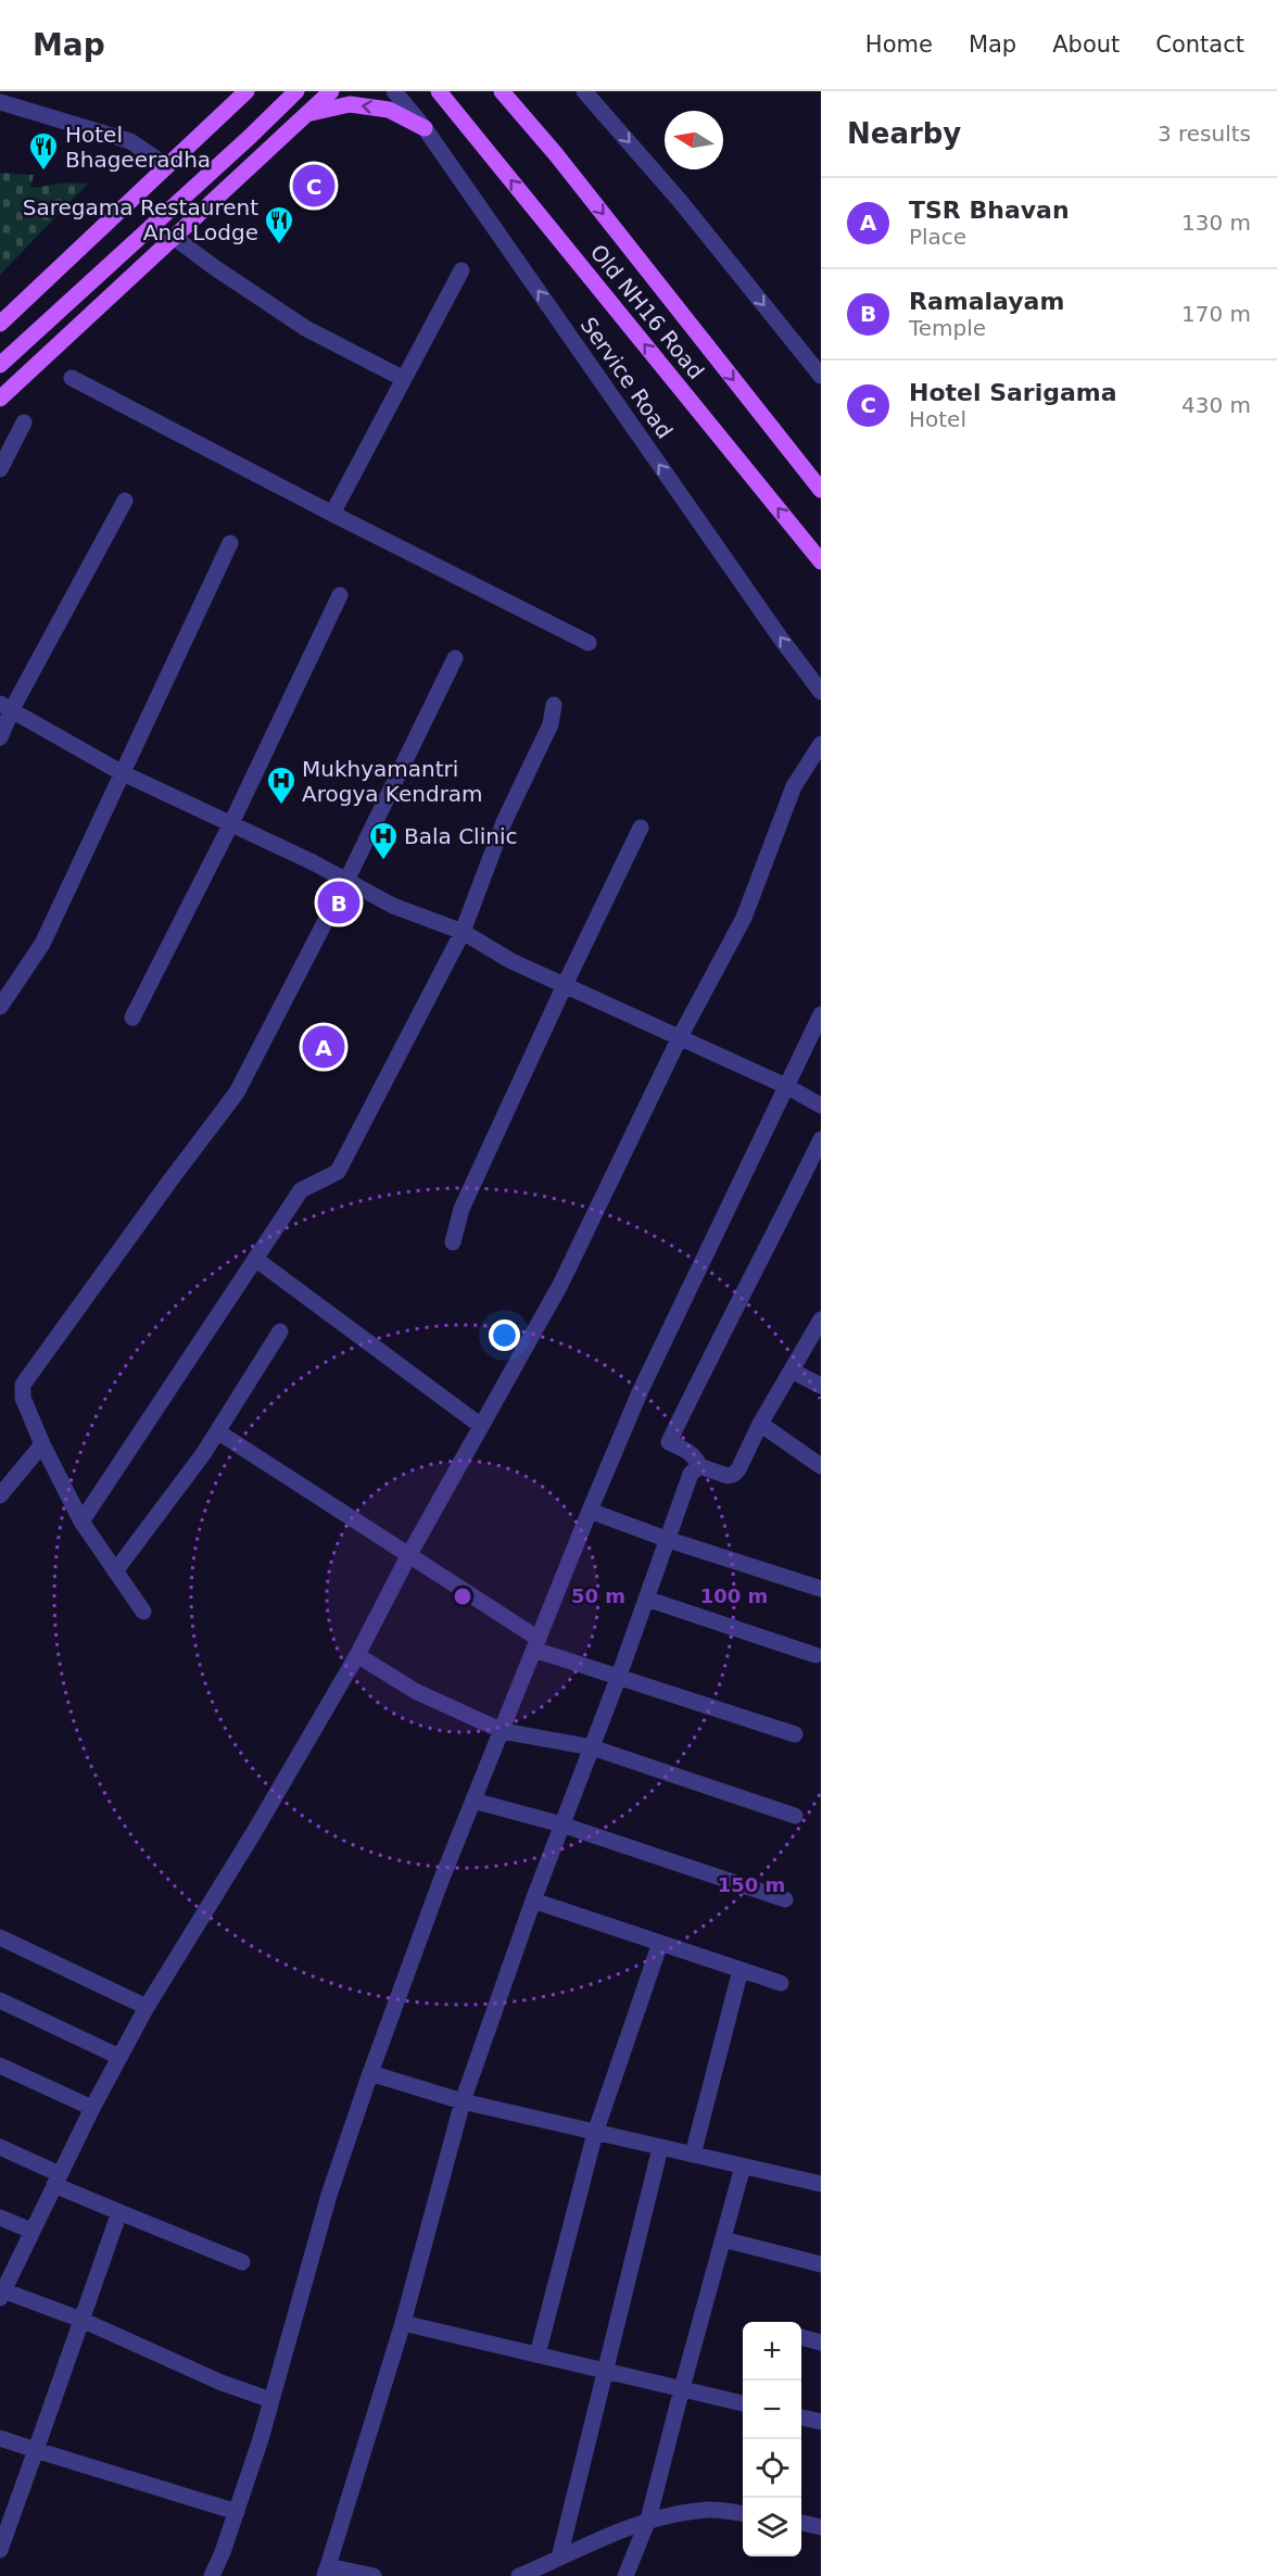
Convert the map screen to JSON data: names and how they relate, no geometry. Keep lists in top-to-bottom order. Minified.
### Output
{"streets":{"main road":["Old NH16 Road"],"street":["Service Road"]},"one_way":["Service Road"],"places":{"restaurant":["Hotel Bhageeradha","Saregama Restaurent And Lodge"],"hospital":["Mukhyamantri Arogya Kendram","Bala Clinic"]},"north":"left","page":{"header":"Map","nav":["Home","Map","About","Contact"],"heading":["Nearby","3 results"],"pins":["C","B","A"],"list":[{"mark":"A","name":"TSR Bhavan","note":"Place","value":"130 m"},{"mark":"B","name":"Ramalayam","note":"Temple","value":"170 m"},{"mark":"C","name":"Hotel Sarigama","note":"Hotel","value":"430 m"}],"map_buttons":["+","−"]},"rings":["50 m","100 m","150 m"]}
